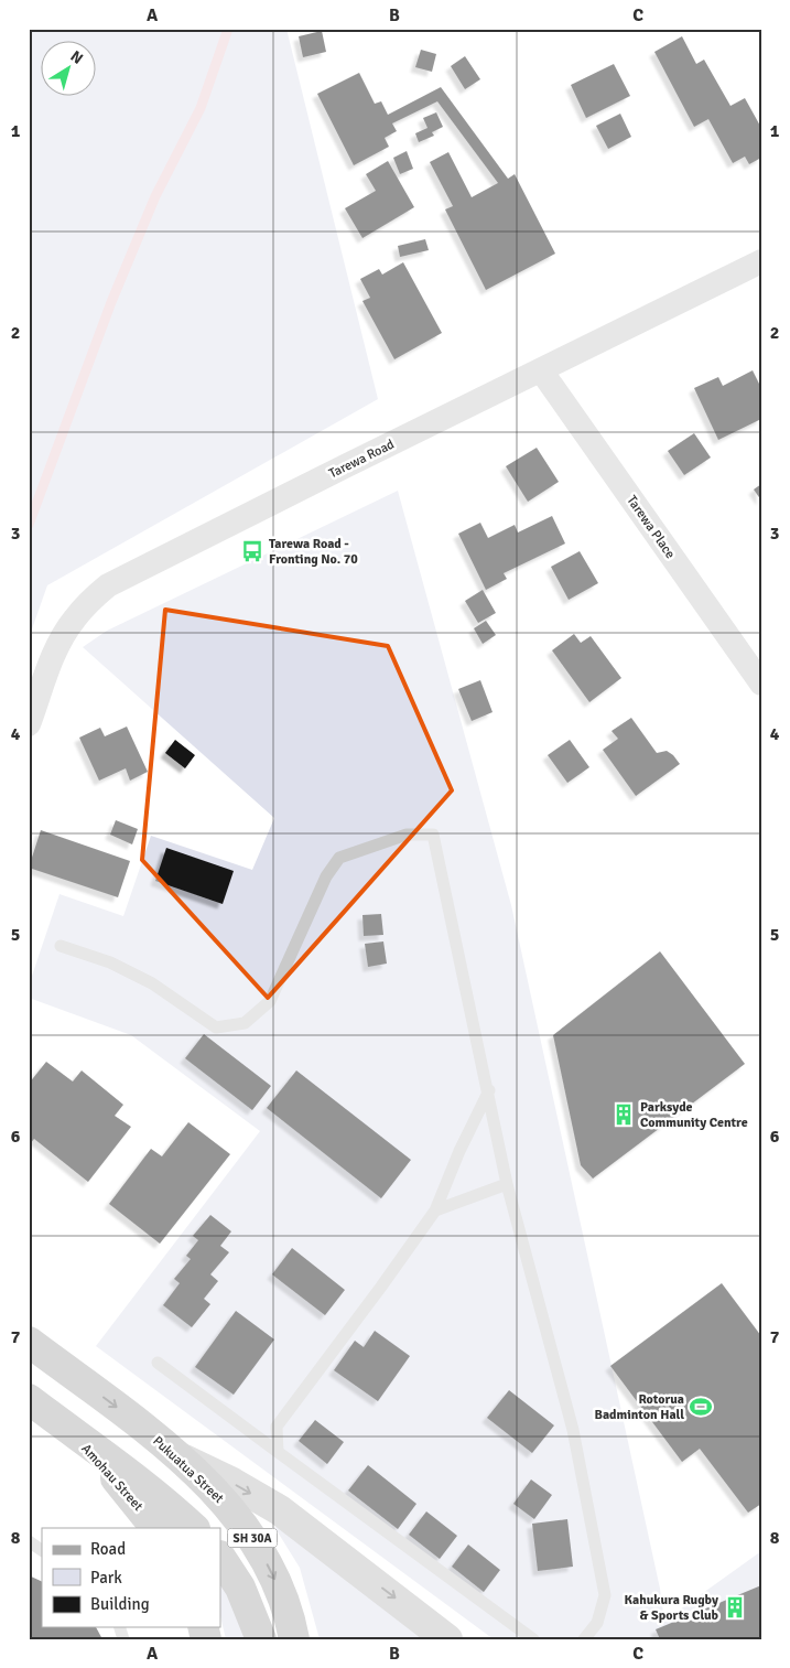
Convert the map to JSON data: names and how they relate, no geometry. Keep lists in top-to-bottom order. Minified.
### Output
{"streets":{"main road":["Pukuatua Street","Amohau Street","SH 30A"],"street":["Tarewa Road","Tarewa Place"]},"crossings":[["Tarewa Road","Tarewa Place"]],"places":{"bus stop":["Tarewa Road - Fronting No. 70"],"building":["Parksyde Community Centre","Kahukura Rugby & Sports Club"],"sports":["Rotorua Badminton Hall"]},"legend":["Road","Park","Building"],"north":"top right","grid":{"columns":["A","B","C"],"rows":["1","2","3","4","5","6","7","8"]}}
